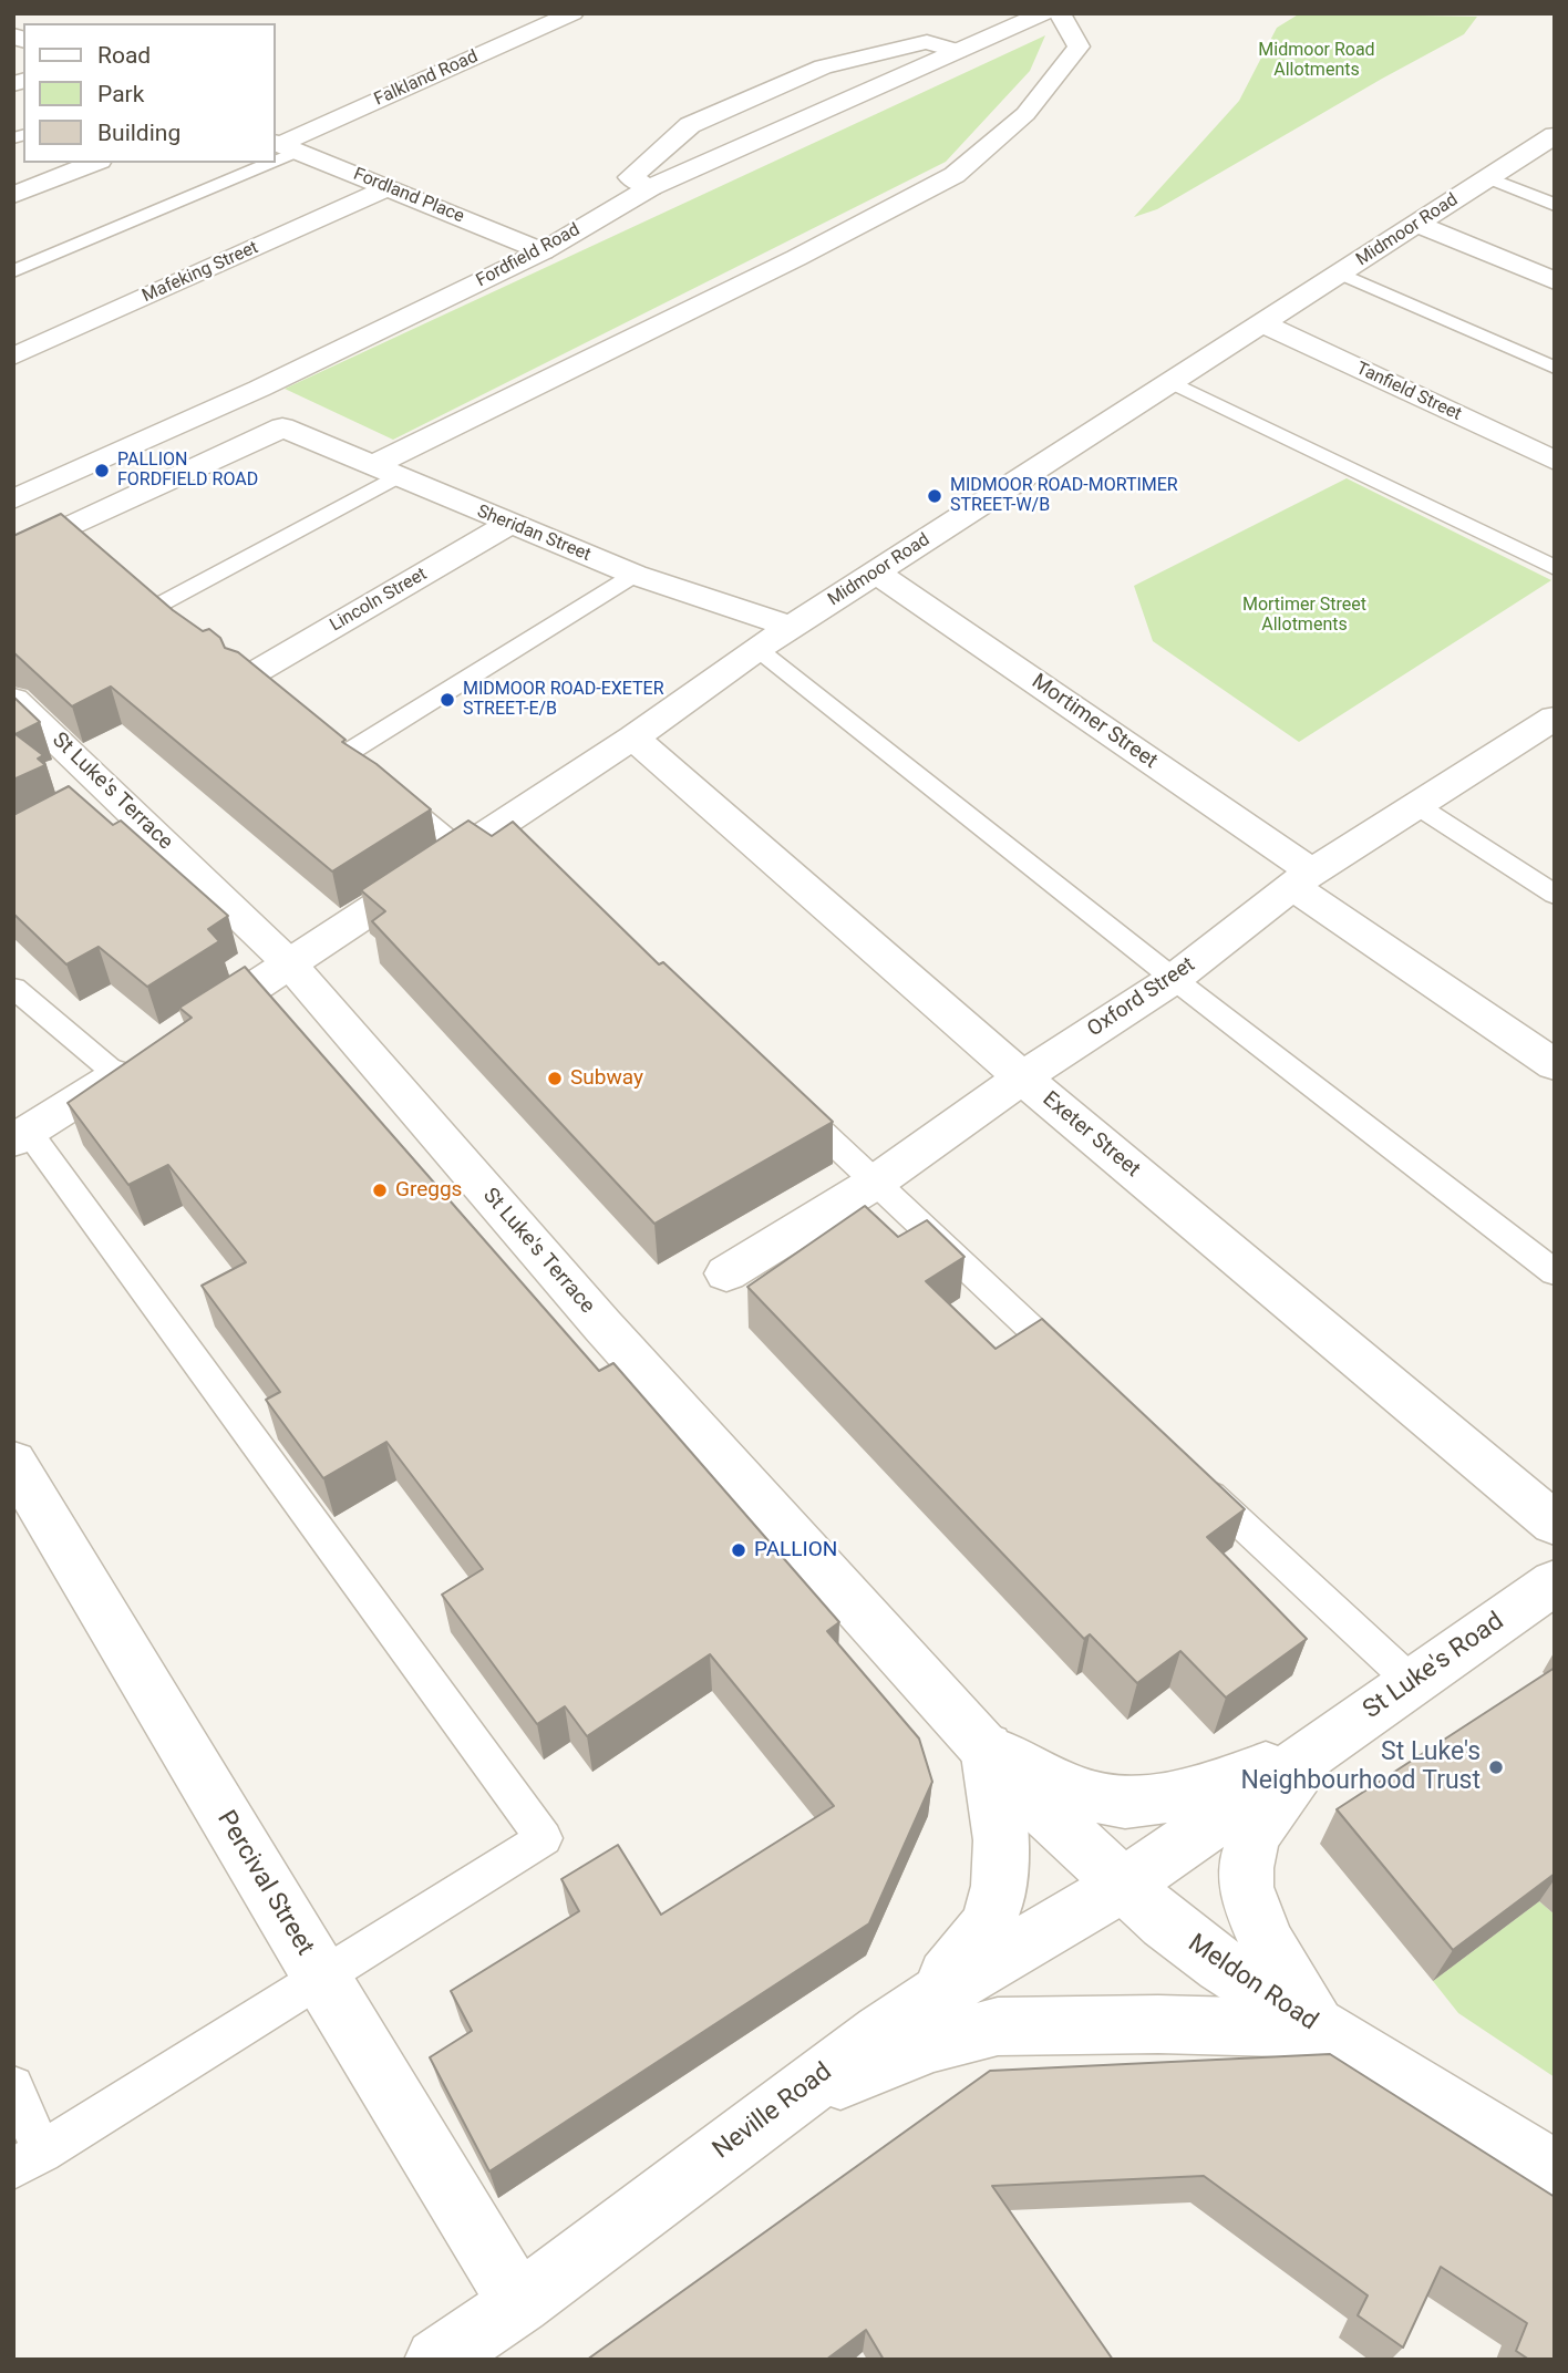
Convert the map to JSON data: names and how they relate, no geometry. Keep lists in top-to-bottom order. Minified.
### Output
{"streets":{"street":["Falkland Road","Fordland Place","Midmoor Road","Fordfield Road","Mafeking Street","Tanfield Street","Sheridan Street","Lincoln Street","Mortimer Street","St Luke's Terrace","Oxford Street","Exeter Street","St Luke's Road","Percival Street","Meldon Road","Neville Road"]},"crossings":[["Falkland Road","Fordland Place"],["Fordland Place","Fordfield Road"],["Fordland Place","Mafeking Street"],["Midmoor Road","Tanfield Street"],["Midmoor Road","Sheridan Street"],["Midmoor Road","Mortimer Street"],["Midmoor Road","St Luke's Terrace"],["Midmoor Road","Exeter Street"],["Sheridan Street","Lincoln Street"],["Mortimer Street","Oxford Street"],["St Luke's Terrace","Meldon Road"],["Oxford Street","Exeter Street"],["St Luke's Road","Meldon Road"],["St Luke's Road","Neville Road"],["Percival Street","Neville Road"],["Meldon Road","Neville Road"]],"parks":["Midmoor Road Allotments","Mortimer Street Allotments"],"places":["PALLION FORDFIELD ROAD","MIDMOOR ROAD-MORTIMER STREET-W/B","MIDMOOR ROAD-EXETER STREET-E/B","Subway","Greggs","PALLION","St Luke's Neighbourhood Trust"],"legend":["Road","Park","Building"]}
